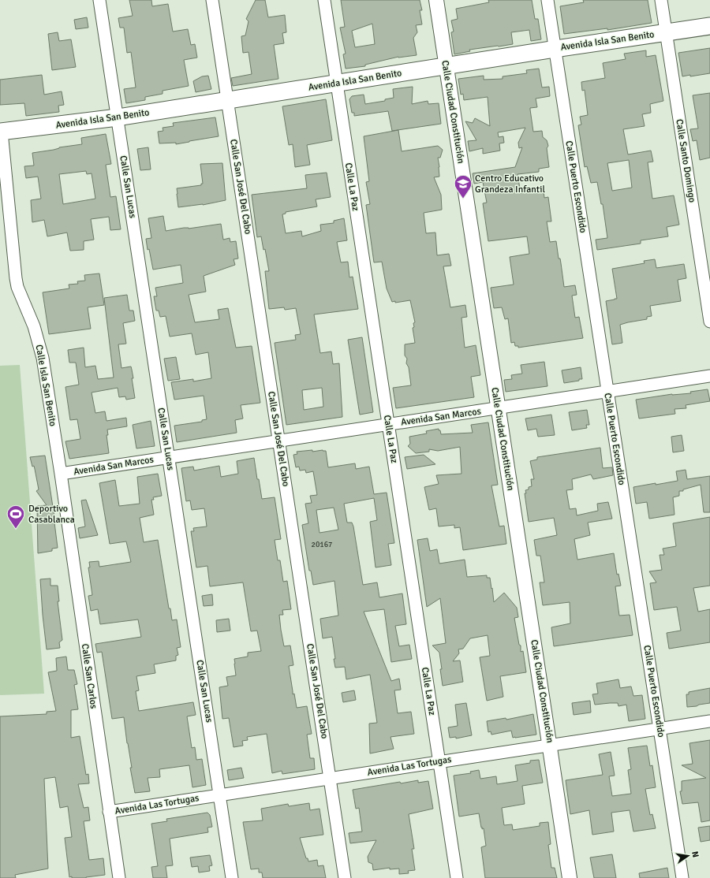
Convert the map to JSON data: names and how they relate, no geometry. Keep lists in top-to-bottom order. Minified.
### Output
{"streets":{"main road":["Avenida Isla San Benito"],"street":["Calle Ciudad Constitución","Calle Santo Domingo","Calle San Lucas","Calle San José Del Cabo","Calle La Paz","Calle Puerto Escondido","Calle Isla San Benito","Avenida San Marcos","Calle San Carlos","Avenida Las Tortugas"]},"crossings":[["Avenida Isla San Benito","Calle Ciudad Constitución"],["Avenida Isla San Benito","Calle Santo Domingo"],["Avenida Isla San Benito","Calle San Lucas"],["Avenida Isla San Benito","Calle San José Del Cabo"],["Avenida Isla San Benito","Calle La Paz"],["Avenida Isla San Benito","Calle Puerto Escondido"],["Avenida Isla San Benito","Calle Isla San Benito"],["Calle Ciudad Constitución","Avenida San Marcos"],["Calle Ciudad Constitución","Avenida Las Tortugas"],["Calle San Lucas","Avenida San Marcos"],["Calle San Lucas","Avenida Las Tortugas"],["Calle San José Del Cabo","Avenida San Marcos"],["Calle San José Del Cabo","Avenida Las Tortugas"],["Calle La Paz","Avenida San Marcos"],["Calle La Paz","Avenida Las Tortugas"],["Calle Puerto Escondido","Avenida San Marcos"],["Calle Puerto Escondido","Avenida Las Tortugas"],["Calle Isla San Benito","Avenida San Marcos"],["Calle Isla San Benito","Calle San Carlos"],["Avenida San Marcos","Calle San Carlos"],["Calle San Carlos","Avenida Las Tortugas"]],"places":{"school or university":["Centro Educativo Grandeza Infantil"],"sports":["Deportivo Casablanca"]},"house_numbers":["20167"],"north":"right"}
